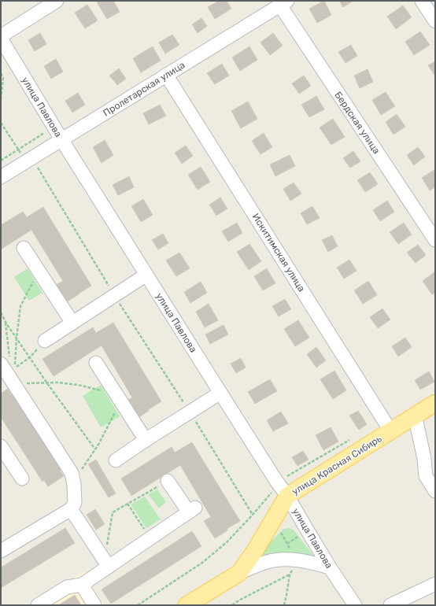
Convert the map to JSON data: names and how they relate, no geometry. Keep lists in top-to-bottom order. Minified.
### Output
{"streets":{"main road":["улица Красная Сибирь"],"street":["Пролетарская улица","улица Павлова","Бердская улица","Искитимская улица"]},"crossings":[["Пролетарская улица","улица Павлова"],["Пролетарская улица","Бердская улица"],["Пролетарская улица","Искитимская улица"],["улица Павлова","улица Красная Сибирь"],["Искитимская улица","улица Красная Сибирь"]]}
